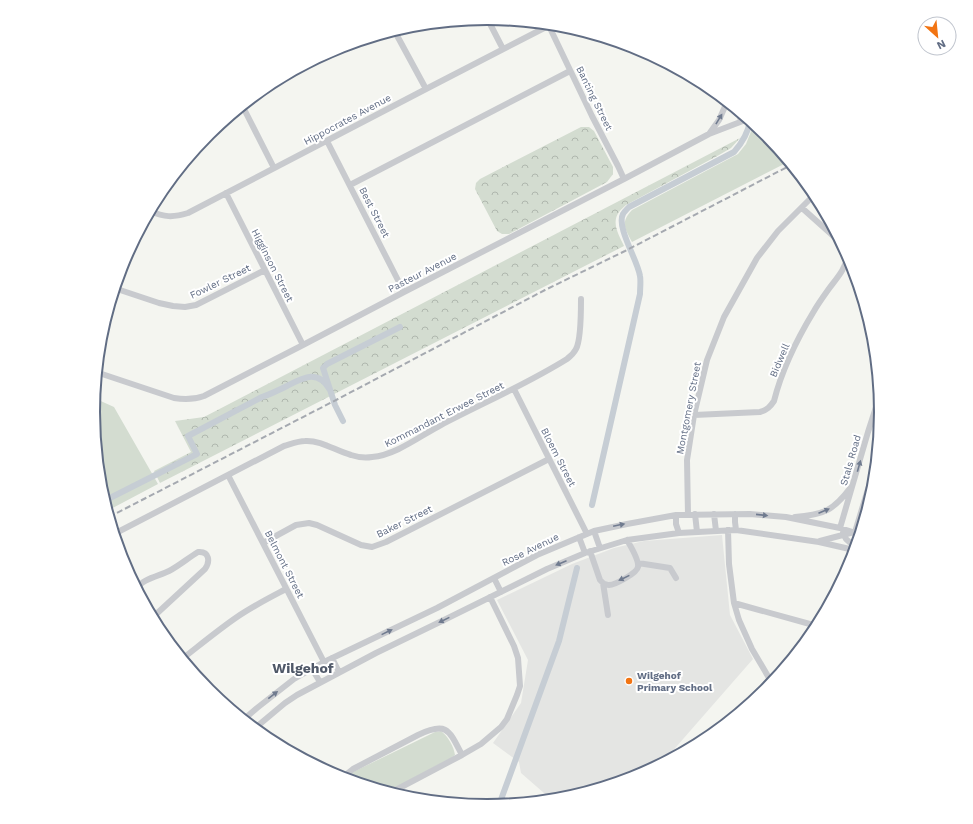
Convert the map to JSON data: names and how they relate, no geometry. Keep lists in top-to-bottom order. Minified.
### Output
{"streets":{"street":["Banting Street","Hippocrates Avenue","Best Street","Higginson Street","Pasteur Avenue","Fowler Street","Bidwell","Montgomery Street","Kommandant Erwee Street","Bloem Street","Stals Road","Baker Street","Rose Avenue","Belmont Street"]},"crossings":[["Banting Street","Pasteur Avenue"],["Hippocrates Avenue","Best Street"],["Hippocrates Avenue","Higginson Street"],["Best Street","Pasteur Avenue"],["Higginson Street","Pasteur Avenue"],["Higginson Street","Fowler Street"],["Bidwell","Montgomery Street"],["Montgomery Street","Rose Avenue"],["Kommandant Erwee Street","Bloem Street"],["Kommandant Erwee Street","Belmont Street"],["Bloem Street","Baker Street"],["Bloem Street","Rose Avenue"],["Stals Road","Rose Avenue"],["Baker Street","Belmont Street"],["Rose Avenue","Belmont Street"]],"one_way":["Stals Road"],"districts":["Wilgehof"],"places":["Wilgehof Primary School"],"north":"bottom right"}
